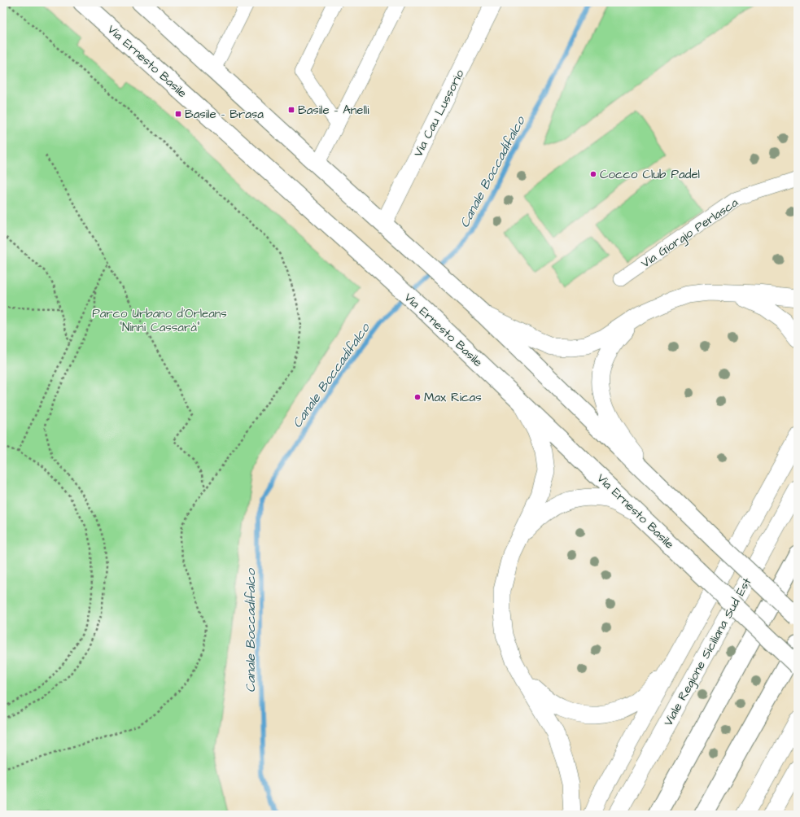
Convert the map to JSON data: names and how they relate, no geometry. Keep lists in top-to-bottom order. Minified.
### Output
{"streets":{"main road":["Via Ernesto Basile"],"street":["Via Cau Lussorio","Via Giorgio Perlasca","Viale Regione Siciliana Sud Est"]},"water":["Canale Boccadifalco"],"parks":["Parco Urbano d'Orleans \"Ninni Cassarà\""],"places":{"transit":["Basile - Anelli","Basile - Brasa"],"other":["Cocco Club Padel","Max Ricas"]}}
